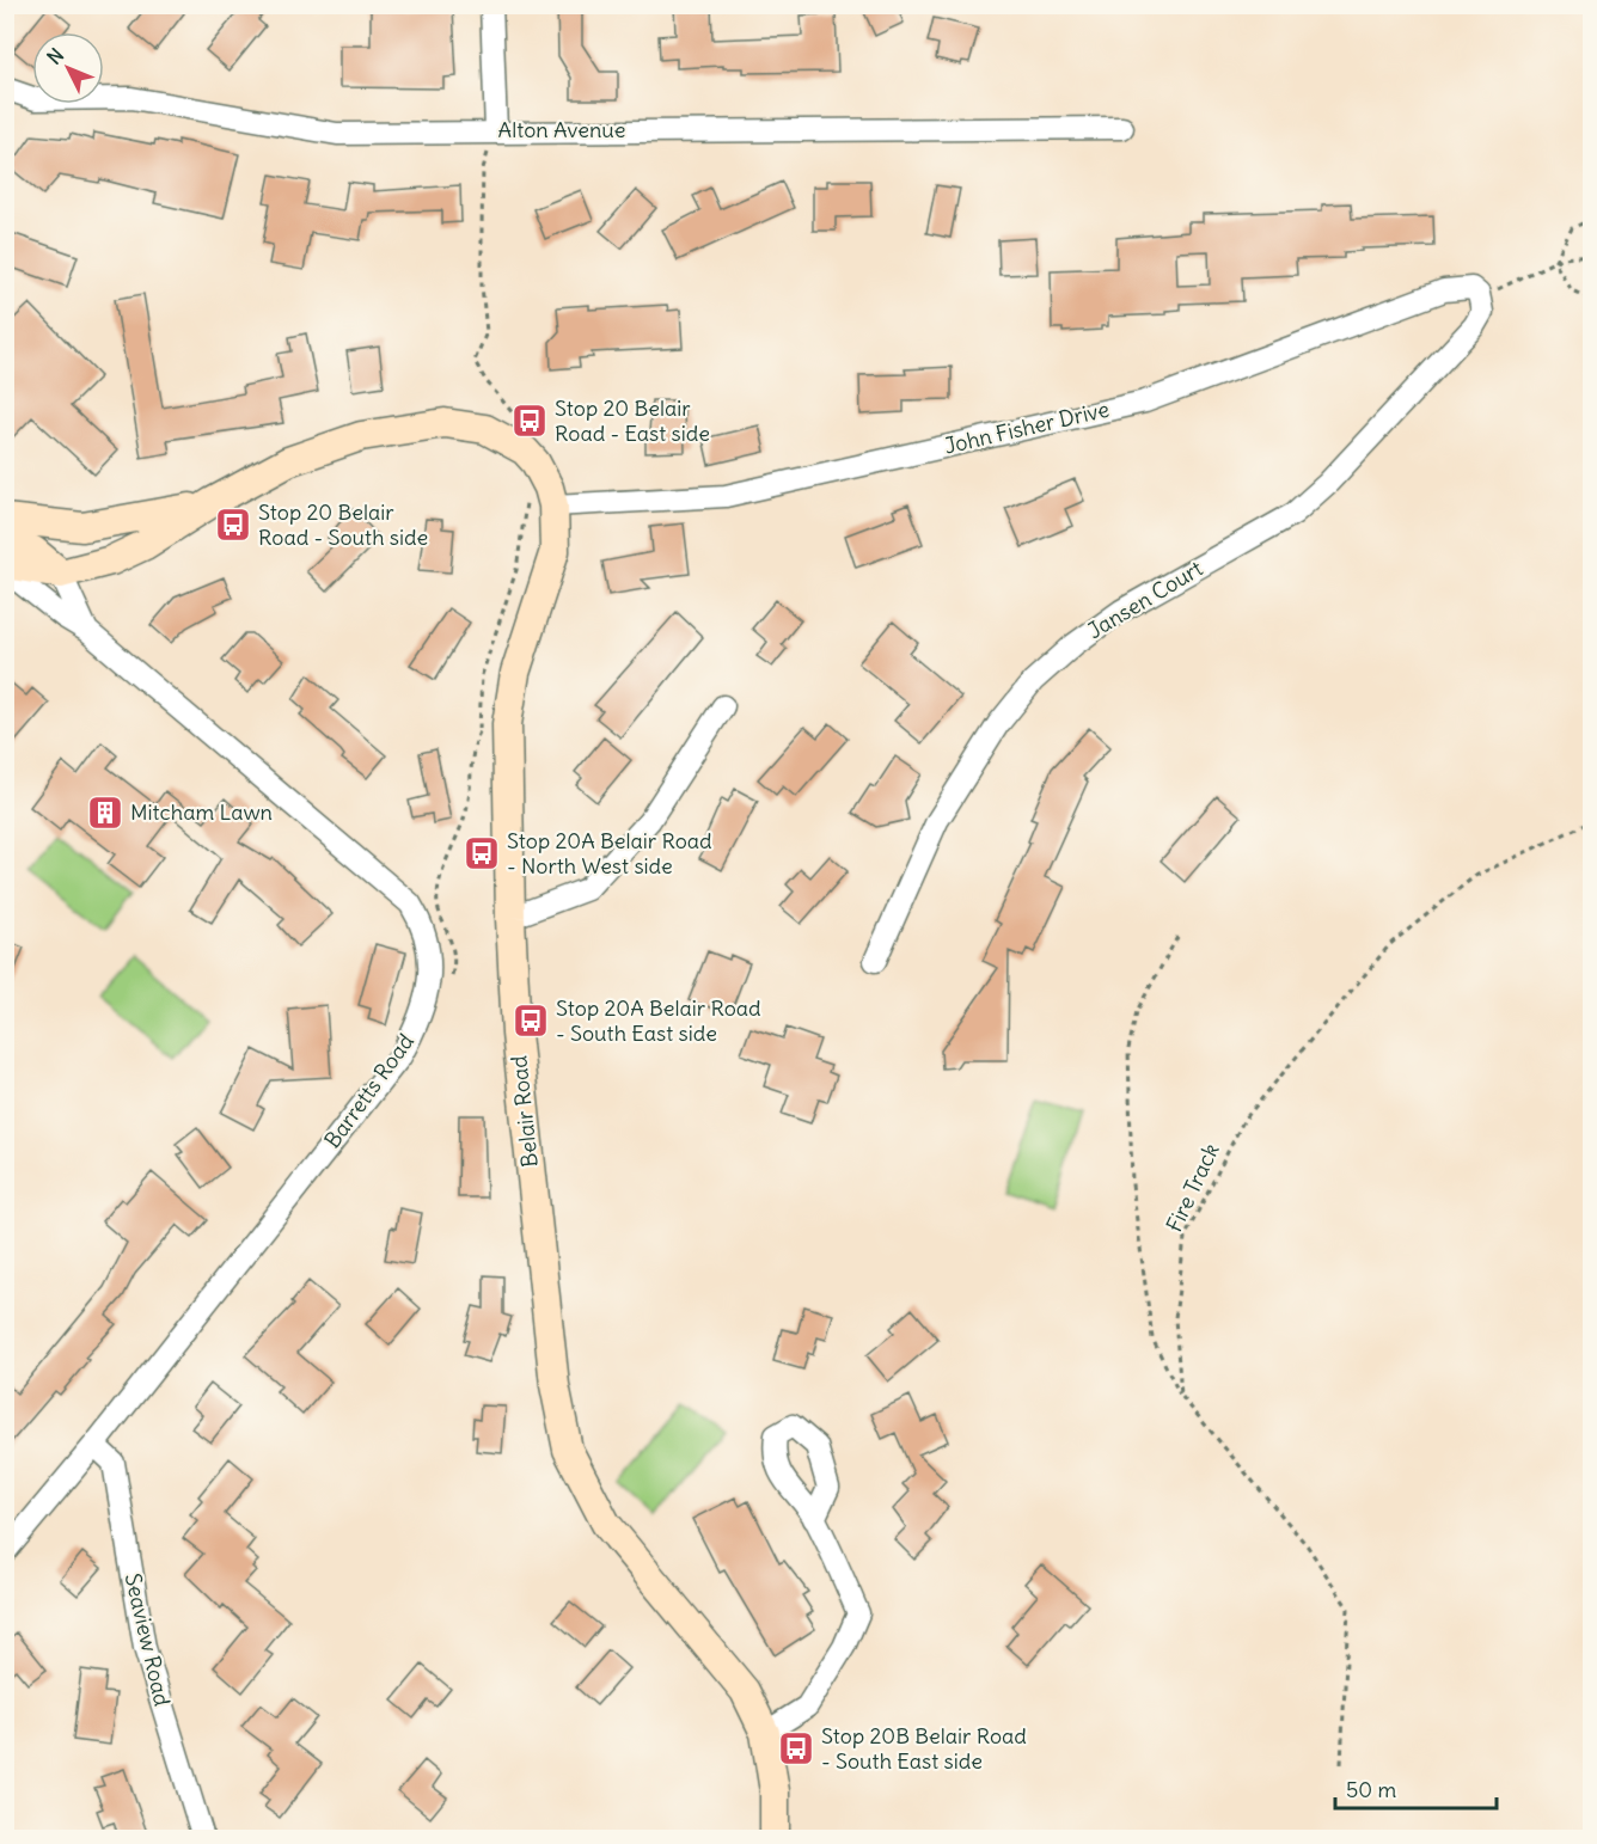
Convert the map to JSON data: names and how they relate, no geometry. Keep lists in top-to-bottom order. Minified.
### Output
{"streets":{"main road":["Belair Road"],"street":["Alton Avenue","John Fisher Drive","Jansen Court","Barretts Road","Seaview Road"],"path":["Fire Track"]},"crossings":[["John Fisher Drive","Jansen Court"],["John Fisher Drive","Belair Road"],["Barretts Road","Belair Road"],["Barretts Road","Seaview Road"]],"places":{"bus stop":["Stop 20 Belair Road - East side","Stop 20 Belair Road - South side","Stop 20A Belair Road - North West side","Stop 20A Belair Road - South East side","Stop 20B Belair Road - South East side"],"building":["Mitcham Lawn"]},"scale_bar":"50 m","north":"top left"}
